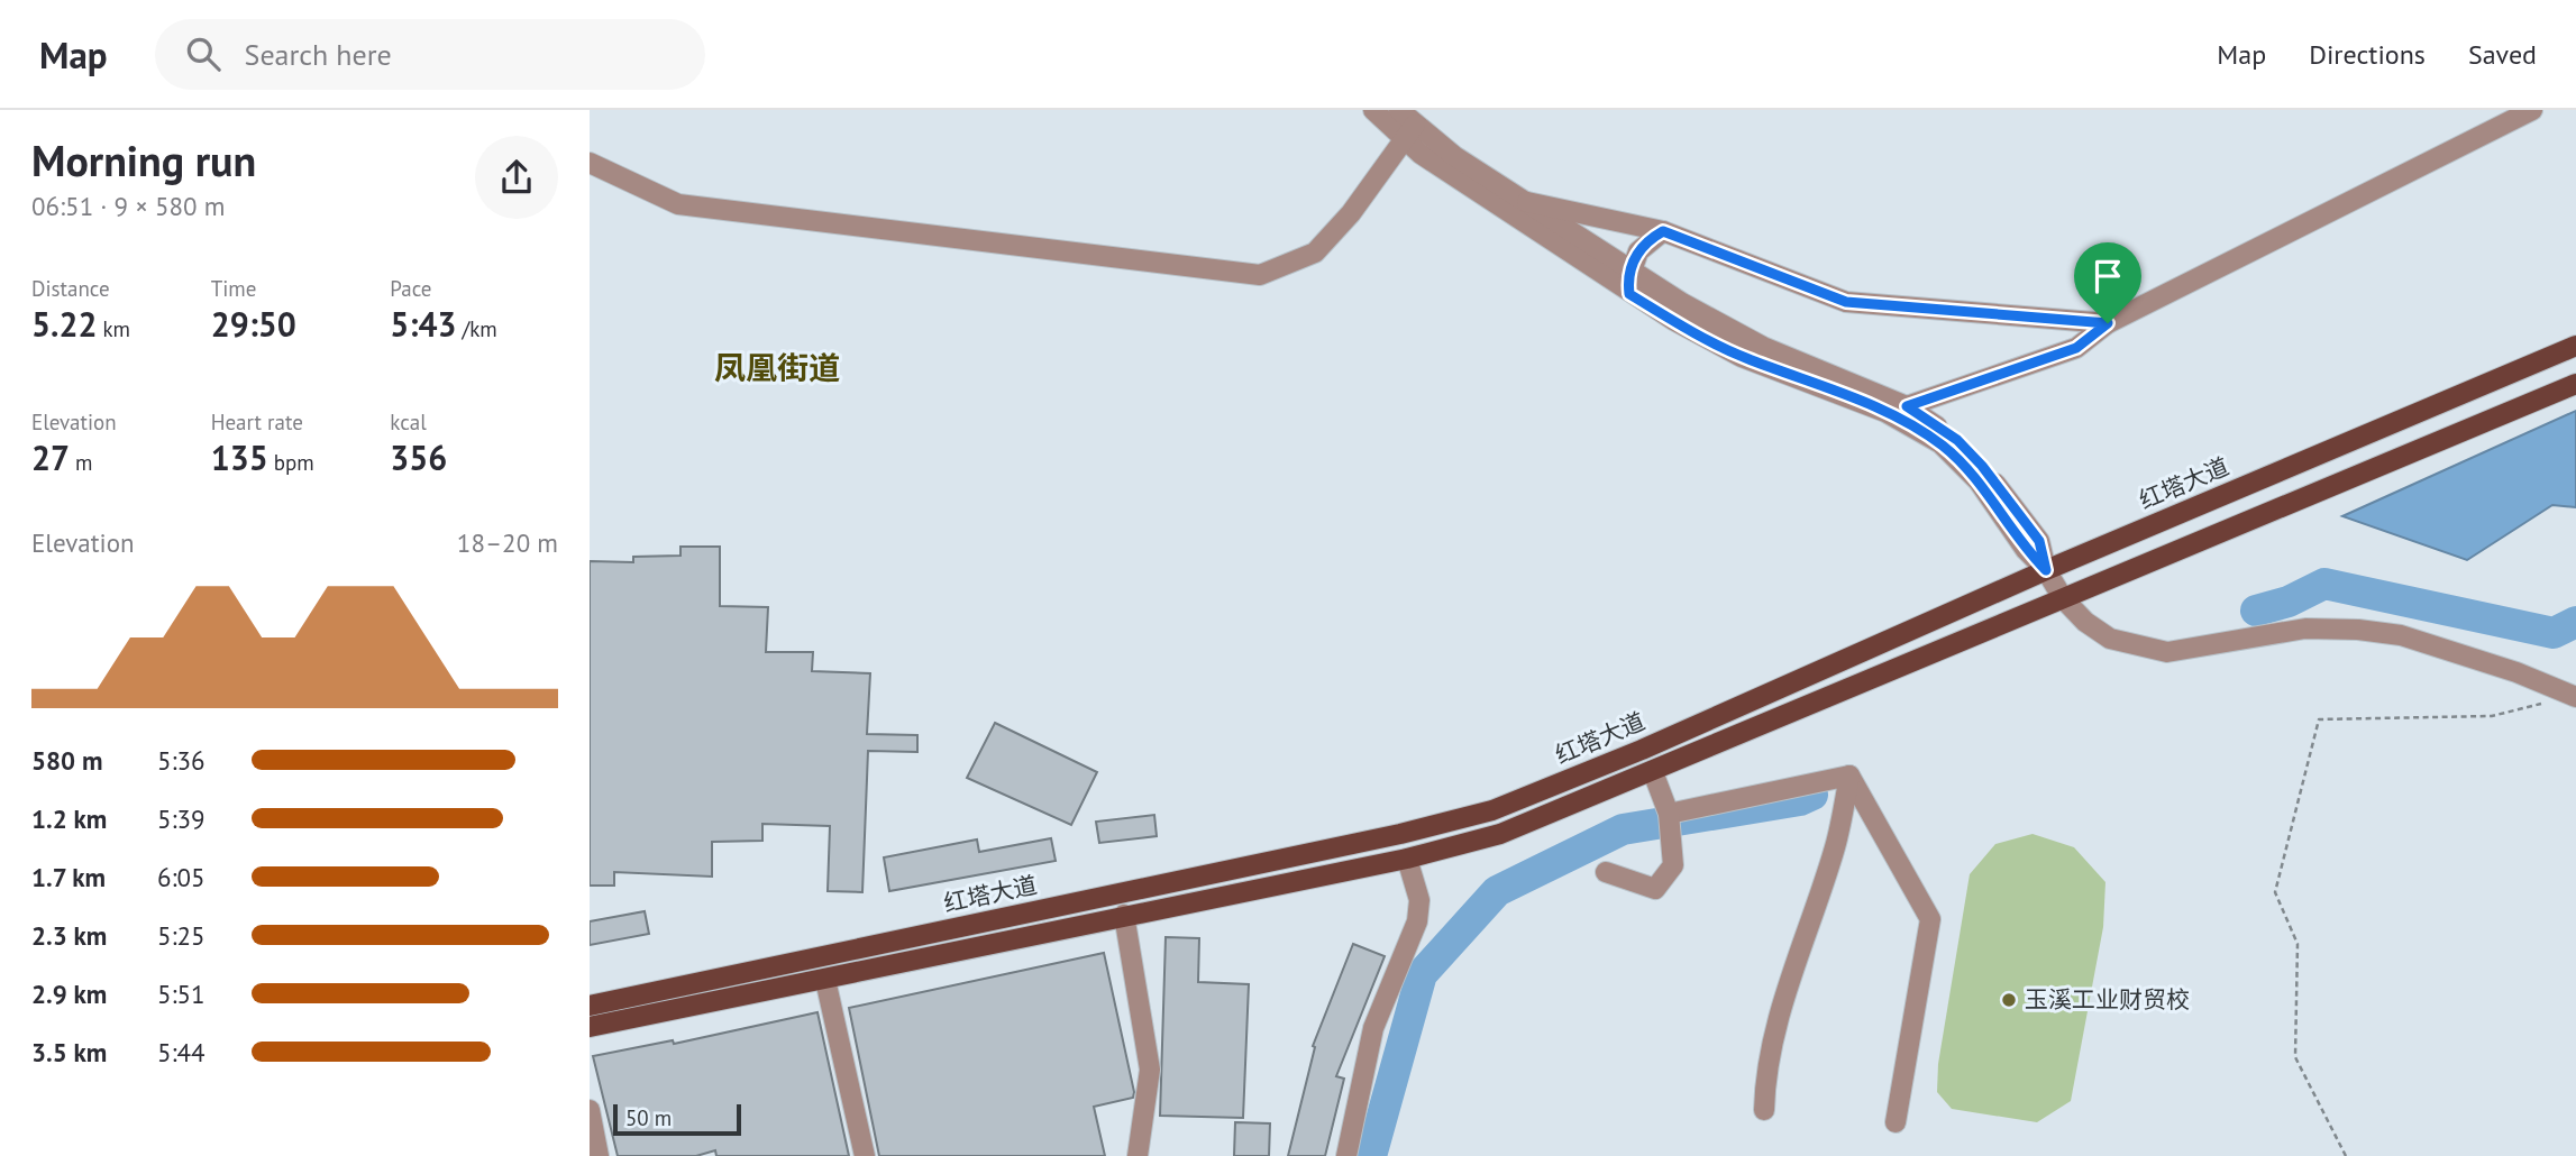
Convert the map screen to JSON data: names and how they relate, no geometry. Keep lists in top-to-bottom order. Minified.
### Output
{"streets":{"main road":["红塔大道"]},"districts":["凤凰街道"],"places":["玉溪工业财贸校"],"scale_bar":"50 m","page":{"header":"Map","search":"Search here","nav":["Map","Directions","Saved"],"heading":["Morning run","06:51 · 9 × 580 m"],"stats":[["Distance","5.22 km"],["Time","29:50"],["Pace","5:43 /km"],["Elevation","27 m"],["Heart rate","135 bpm"],["kcal","356"]],"chart":["Elevation","18–20 m"],"list":[{"name":"580 m","note":"5:36"},{"name":"1.2 km","note":"5:39"},{"name":"1.7 km","note":"6:05"},{"name":"2.3 km","note":"5:25"},{"name":"2.9 km","note":"5:51"},{"name":"3.5 km","note":"5:44"}],"scale":"50 m"}}
